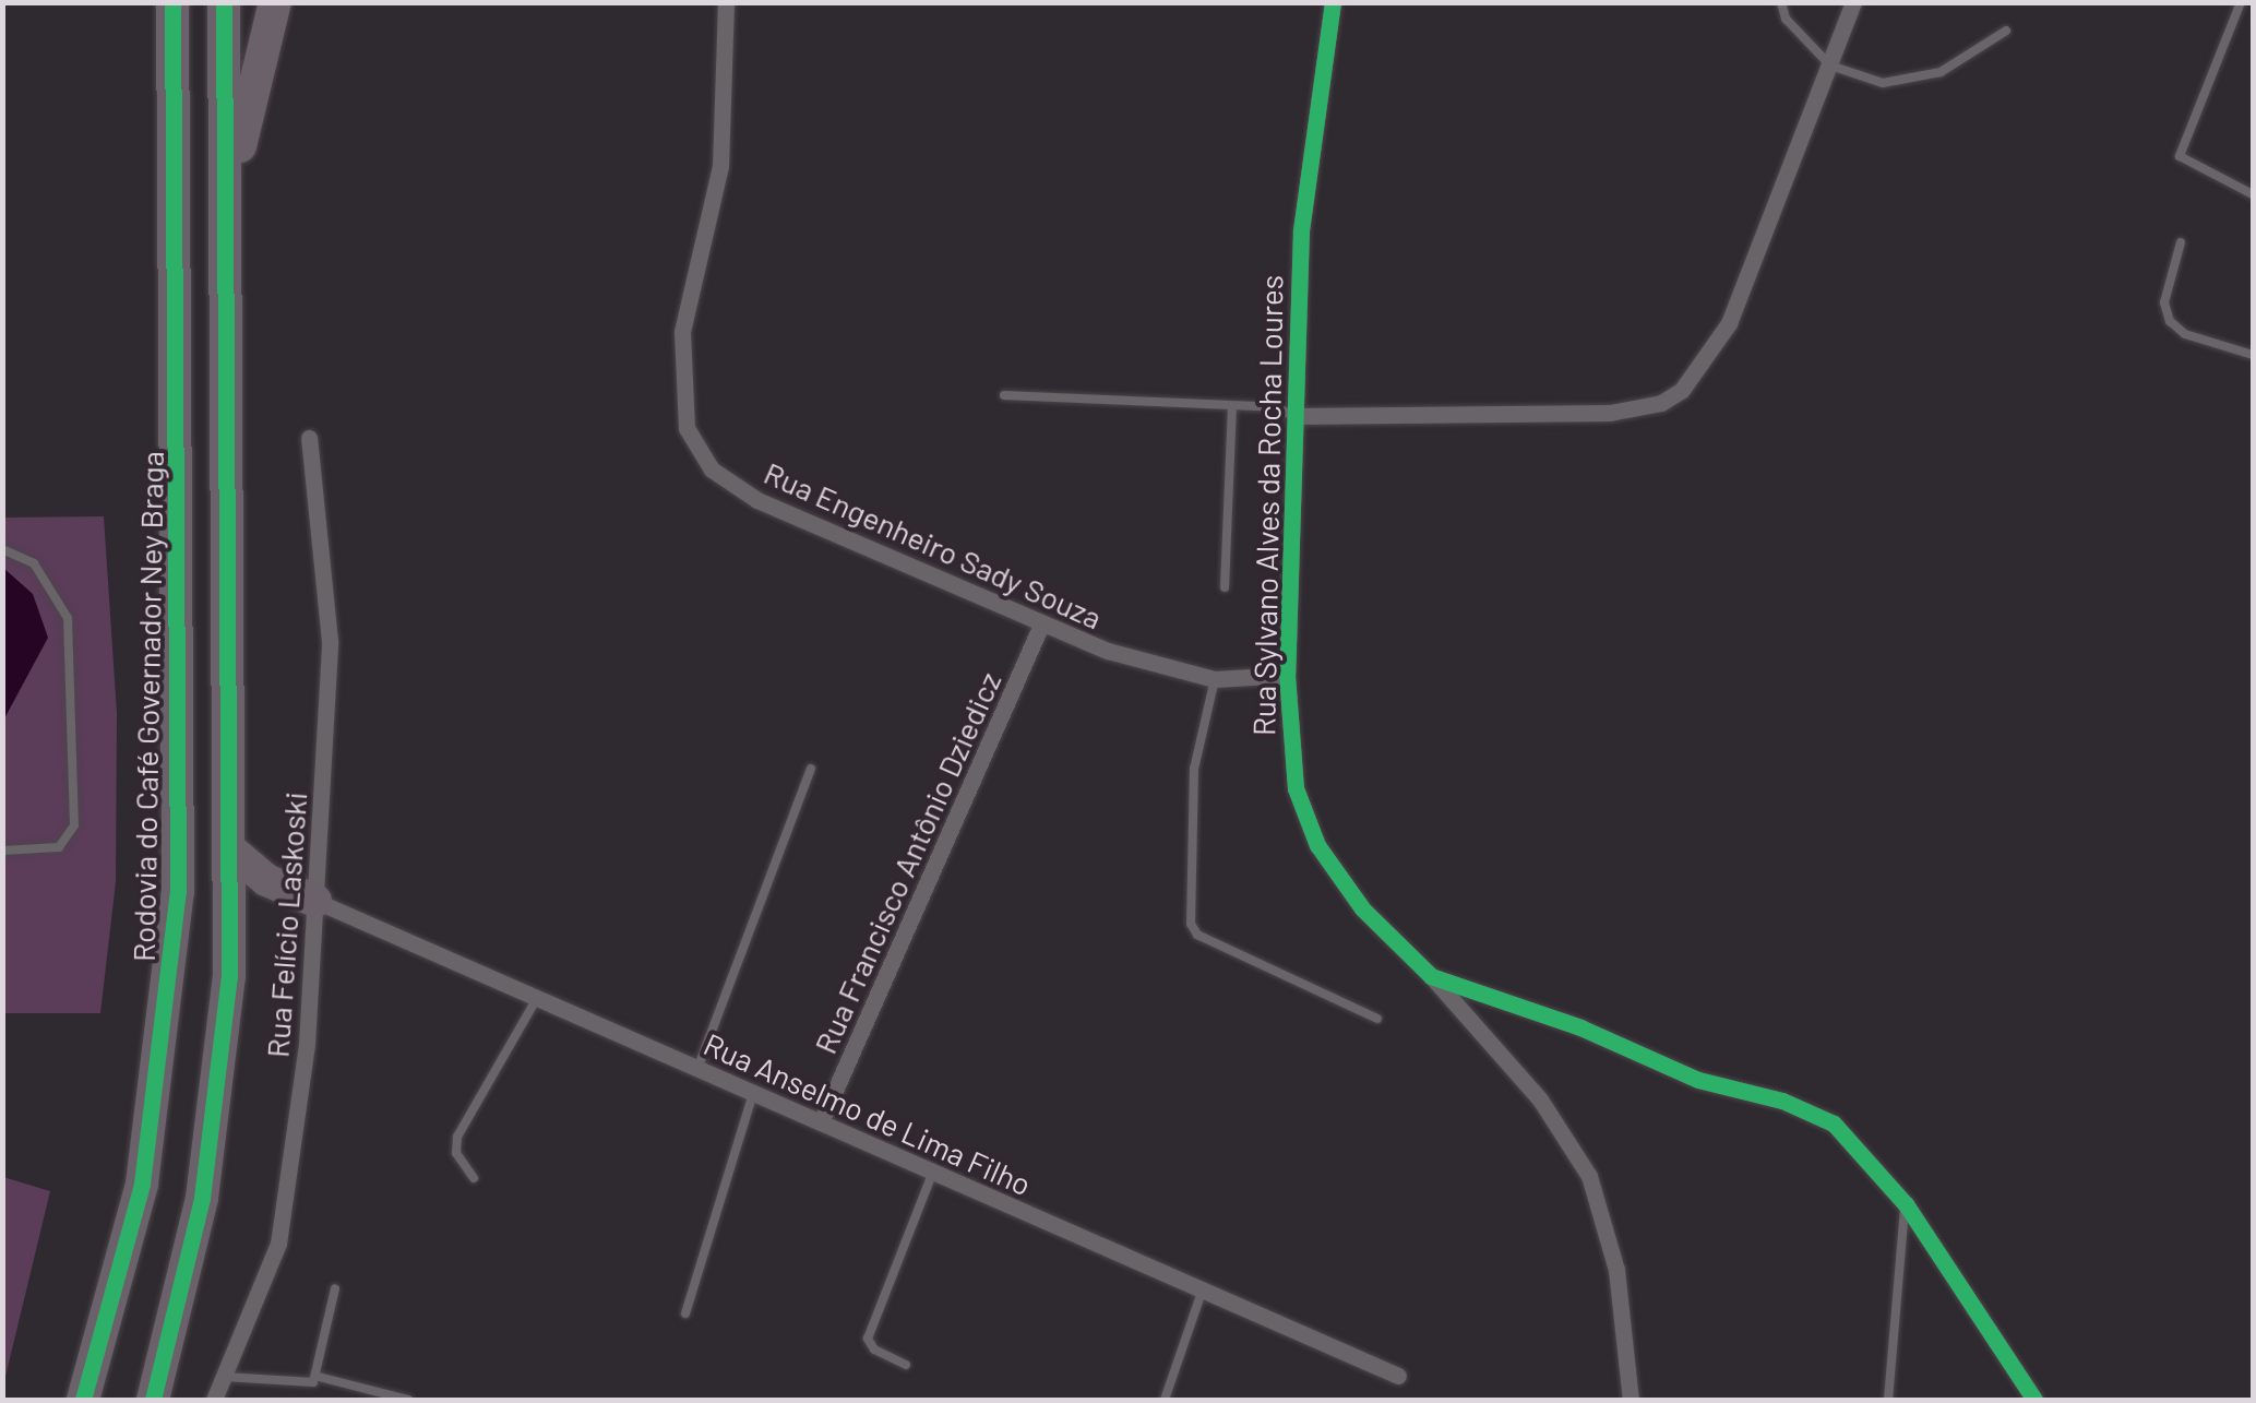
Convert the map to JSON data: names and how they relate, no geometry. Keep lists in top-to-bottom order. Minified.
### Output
{"streets":{"highway":["Rodovia do Café Governador Ney Braga"],"street":["Rua Sylvano Alves da Rocha Loures","Rua Engenheiro Sady Souza","Rua Francisco Antônio Dziedicz","Rua Felício Laskoski","Rua Anselmo de Lima Filho"]},"crossings":[["Rua Sylvano Alves da Rocha Loures","Rua Engenheiro Sady Souza"],["Rua Engenheiro Sady Souza","Rua Francisco Antônio Dziedicz"],["Rua Francisco Antônio Dziedicz","Rua Anselmo de Lima Filho"],["Rua Felício Laskoski","Rua Anselmo de Lima Filho"]]}
